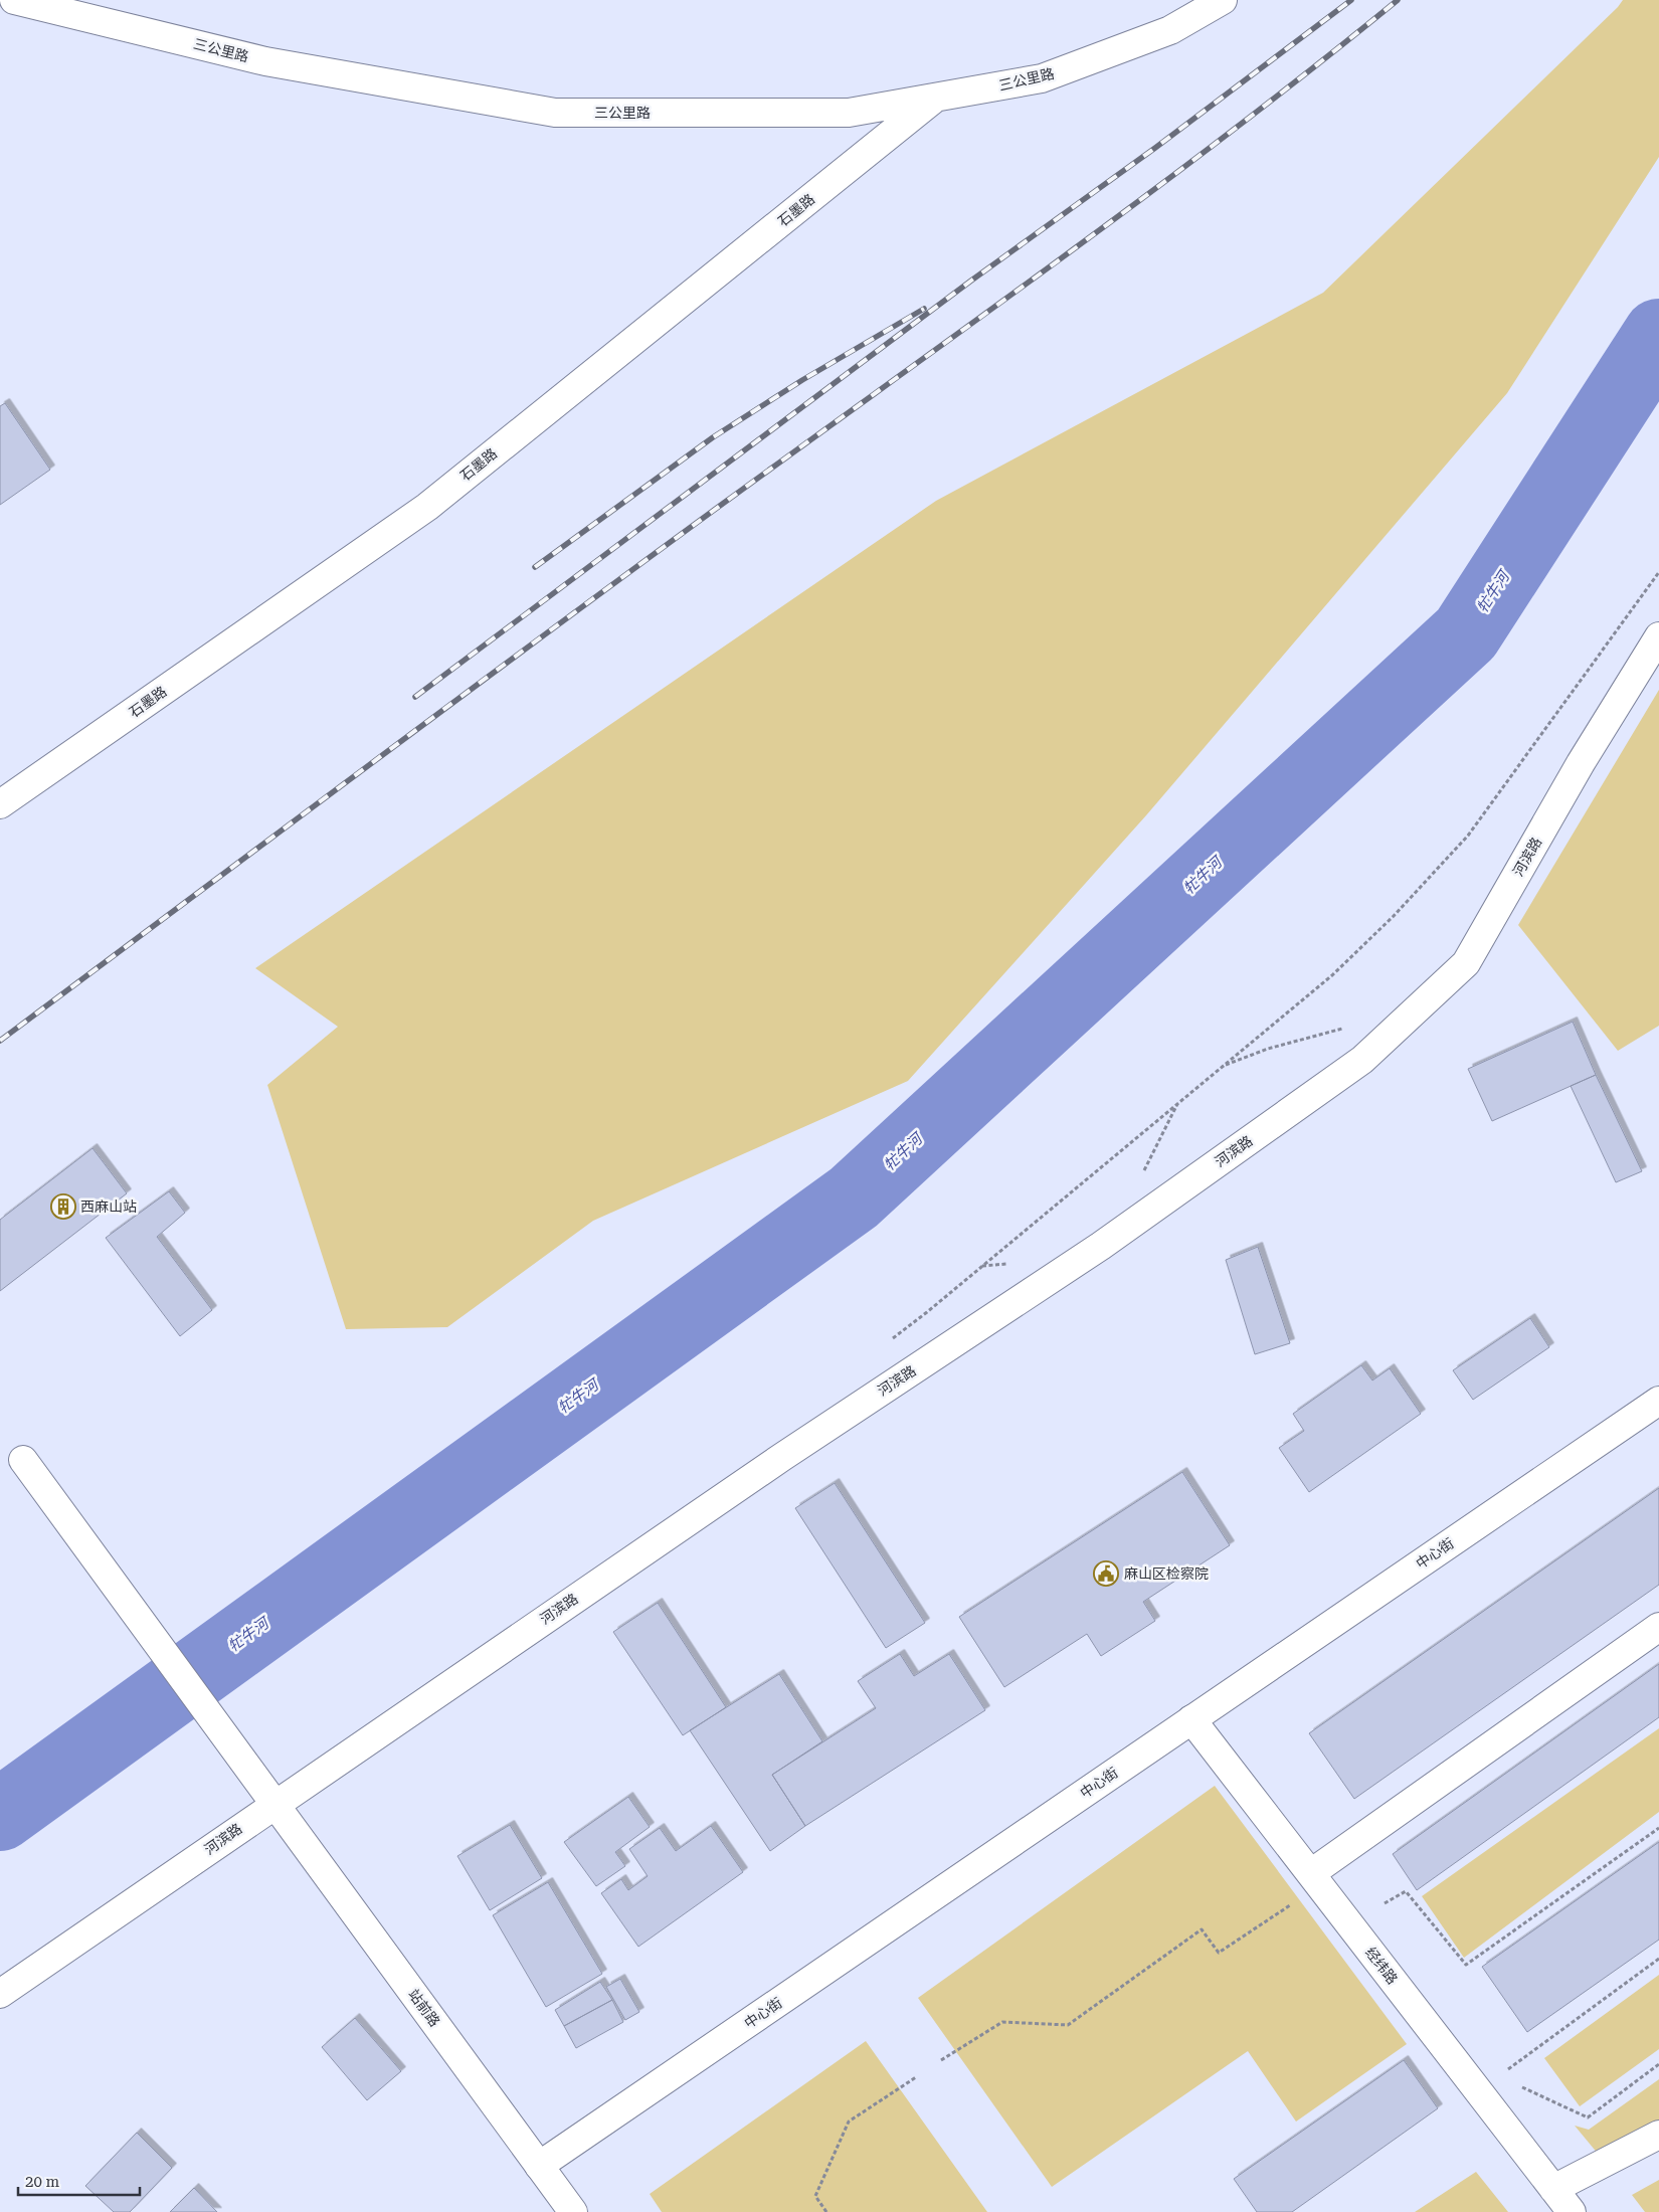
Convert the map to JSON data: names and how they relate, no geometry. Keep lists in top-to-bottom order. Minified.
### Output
{"streets":{"street":["三公里路","石墨路","河滨路","中心街","经纬路","站前路"]},"crossings":[["三公里路","石墨路"],["河滨路","站前路"],["中心街","经纬路"],["中心街","站前路"]],"water":["牤牛河"],"places":{"building":["西麻山站"],"public building":["麻山区检察院"]},"scale_bar":"20 m"}
